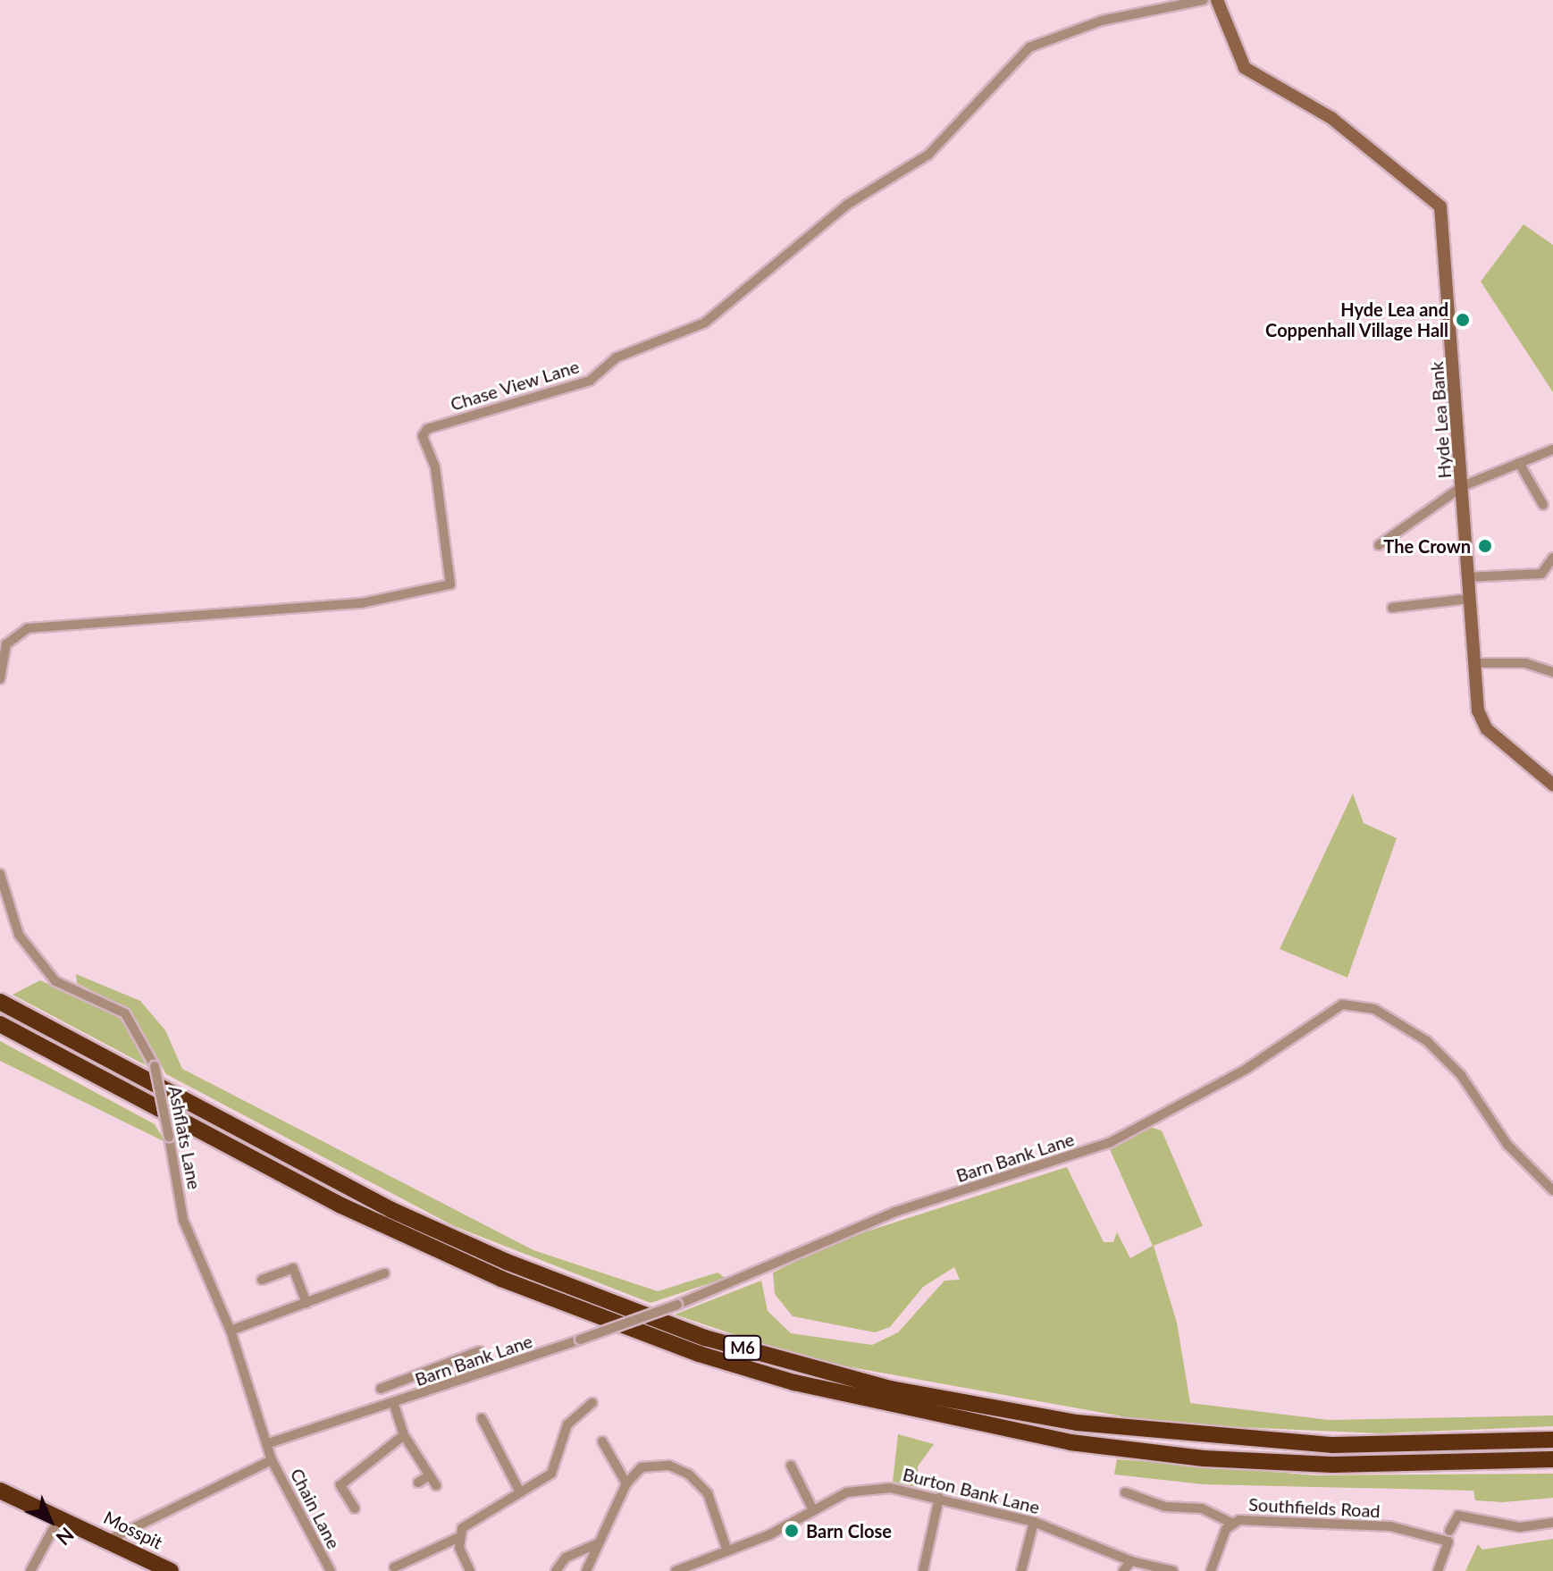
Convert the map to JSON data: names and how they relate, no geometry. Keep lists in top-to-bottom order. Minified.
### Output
{"streets":{"highway":["M6","Mosspit"],"street":["Chase View Lane","Hyde Lea Bank","Ashflats Lane","Barn Bank Lane","Burton Bank Lane","Southfields Road","Chain Lane"]},"crossings":[["Ashflats Lane","Barn Bank Lane"],["Ashflats Lane","Chain Lane"]],"places":["Hyde Lea and Coppenhall Village Hall","The Crown","Barn Close"],"north":"bottom right"}
